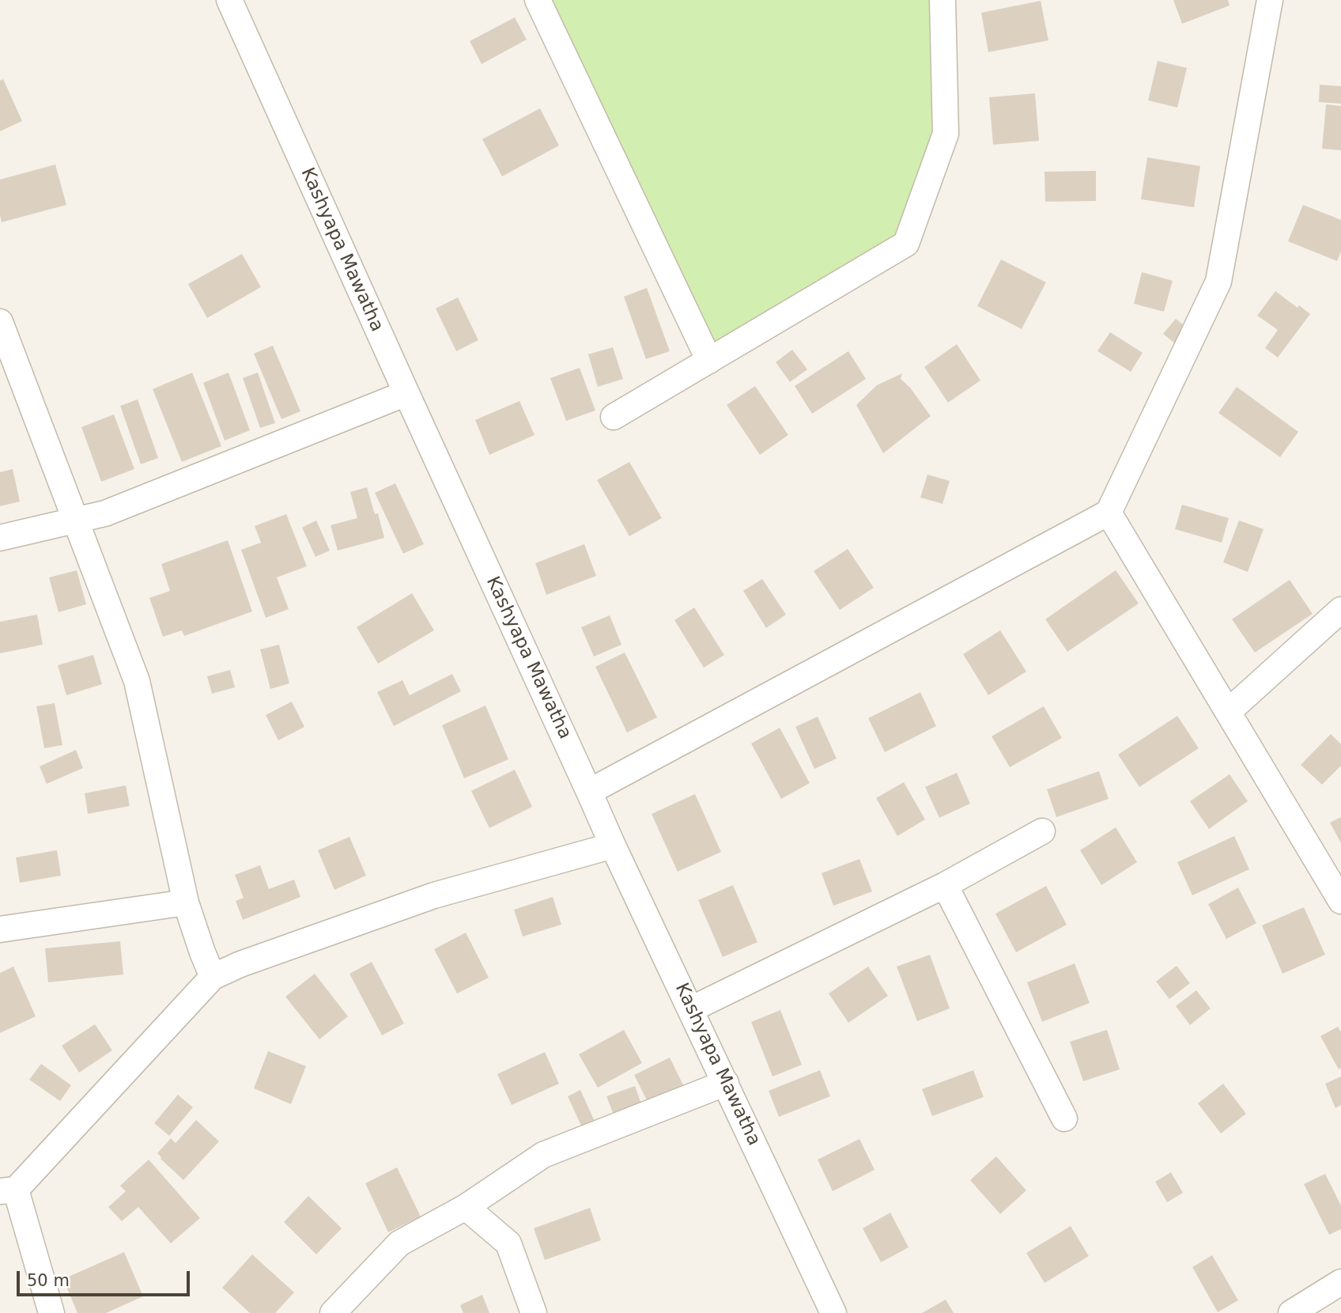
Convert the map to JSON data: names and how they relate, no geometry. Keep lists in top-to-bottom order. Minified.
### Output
{"streets":{"street":["Kashyapa Mawatha"]},"scale_bar":"50 m"}
